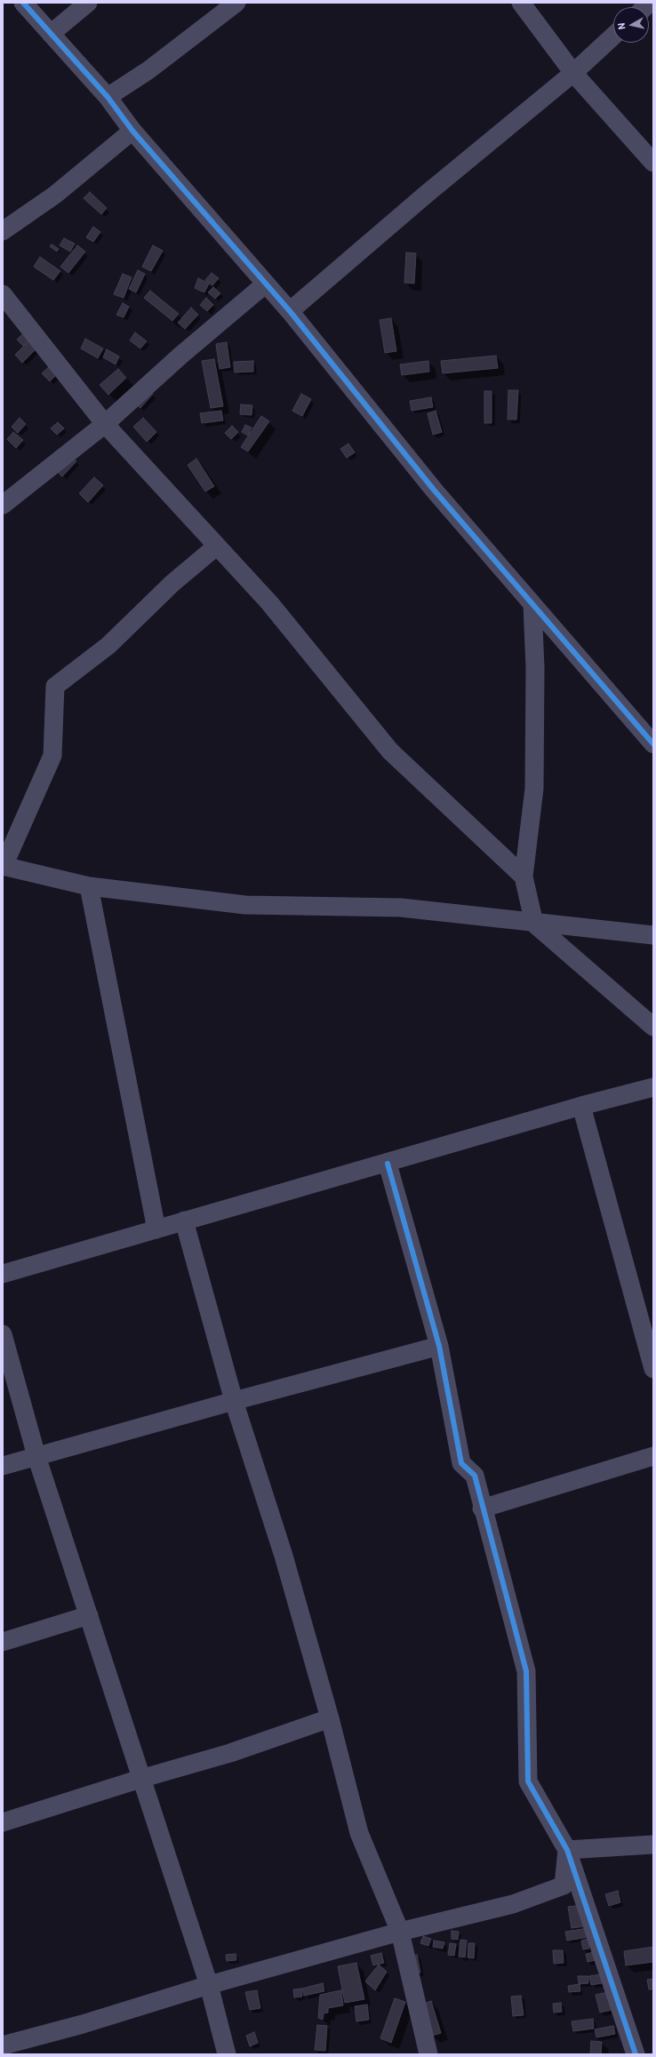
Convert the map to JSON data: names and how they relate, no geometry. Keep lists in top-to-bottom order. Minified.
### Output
{"north":"left"}
